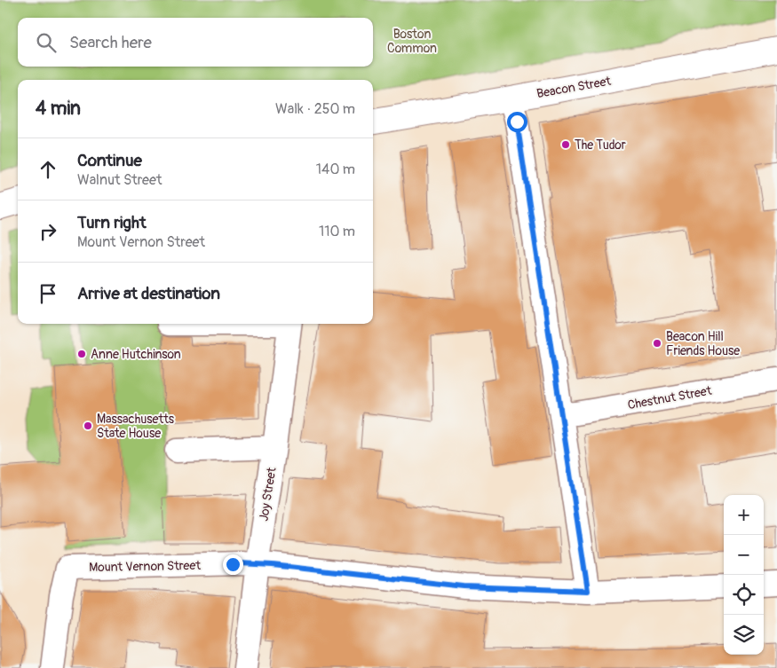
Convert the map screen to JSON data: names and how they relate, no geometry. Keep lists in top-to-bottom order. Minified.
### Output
{"streets":{"main road":["Beacon Street"],"street":["Chestnut Street","Joy Street","Mount Vernon Street"]},"crossings":[["Joy Street","Mount Vernon Street"]],"parks":["Boston Common"],"places":["The Tudor","Beacon Hill Friends House","Anne Hutchinson","Massachusetts State House"],"page":{"search":"Search here","heading":["4 min","Walk · 250 m"],"list":[["Continue","Walnut Street","140 m"],["Turn right","Mount Vernon Street","110 m"],"Arrive at destination"],"map_buttons":["+","−"]}}
